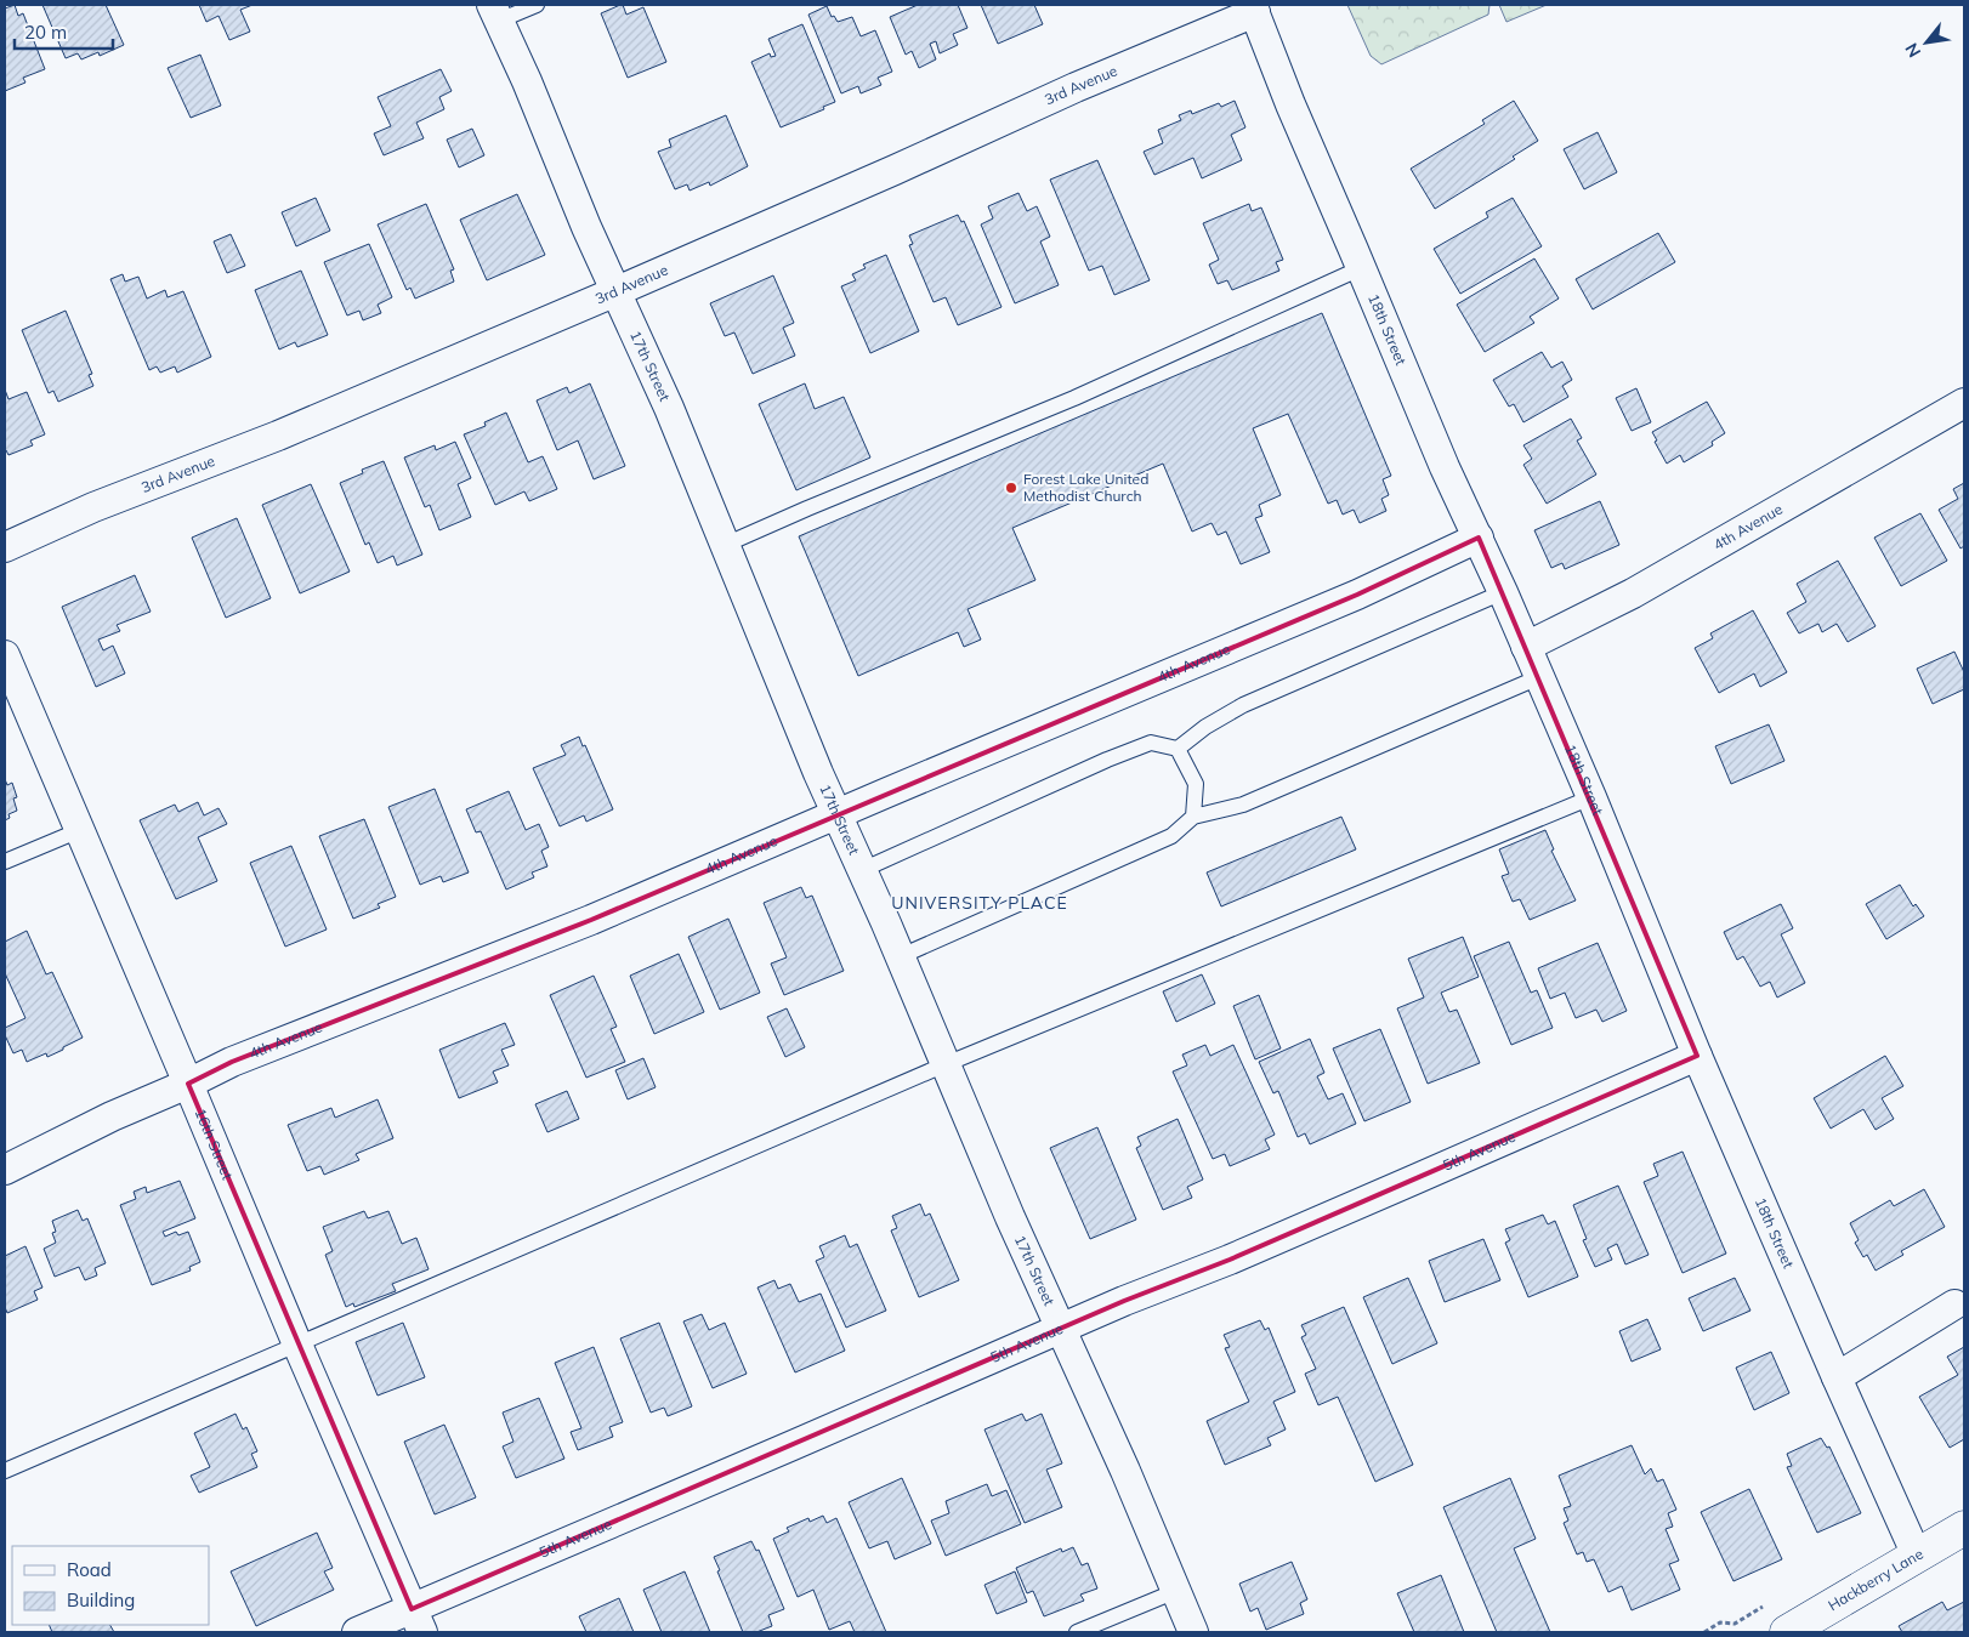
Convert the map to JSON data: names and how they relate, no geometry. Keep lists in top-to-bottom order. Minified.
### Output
{"streets":{"main road":["Hackberry Lane"],"street":["3rd Avenue","18th Street","17th Street","4th Avenue","16th Street","5th Avenue"]},"crossings":[["3rd Avenue","18th Street"],["3rd Avenue","17th Street"],["18th Street","4th Avenue"],["18th Street","5th Avenue"],["18th Street","Hackberry Lane"],["17th Street","4th Avenue"],["17th Street","5th Avenue"],["4th Avenue","16th Street"],["16th Street","5th Avenue"]],"districts":["UNIVERSITY PLACE"],"places":["Forest Lake United Methodist Church"],"legend":["Road","Building"],"scale_bar":"20 m","north":"bottom left"}
